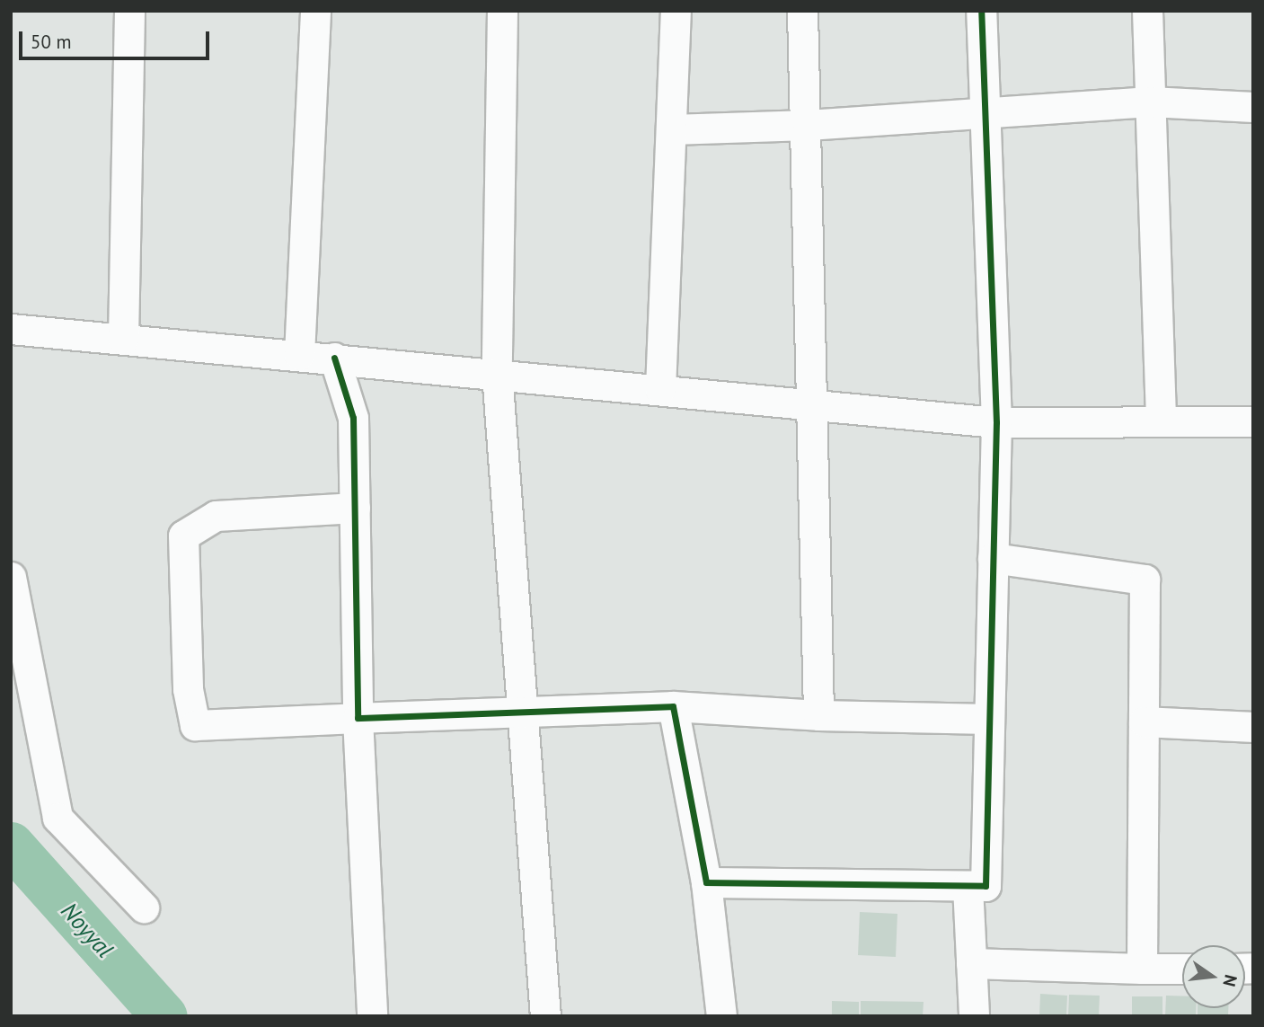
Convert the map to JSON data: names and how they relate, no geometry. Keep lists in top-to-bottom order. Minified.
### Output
{"water":["Noyyal"],"scale_bar":"50 m","north":"right"}
